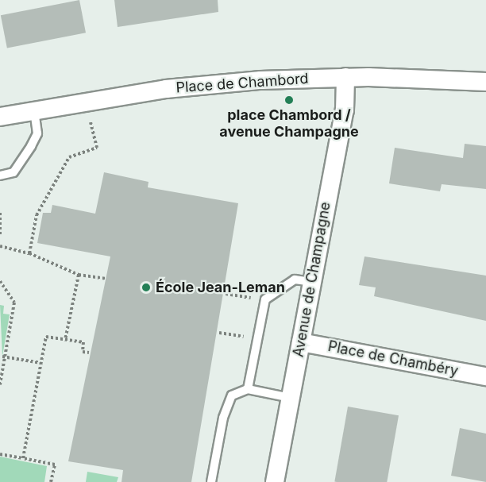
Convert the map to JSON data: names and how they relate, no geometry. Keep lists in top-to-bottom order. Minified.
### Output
{"streets":{"street":["Place de Chambord","Avenue de Champagne","Place de Chambéry"]},"crossings":[["Place de Chambord","Avenue de Champagne"],["Avenue de Champagne","Place de Chambéry"]],"places":["place Chambord / avenue Champagne","École Jean-Leman"]}
